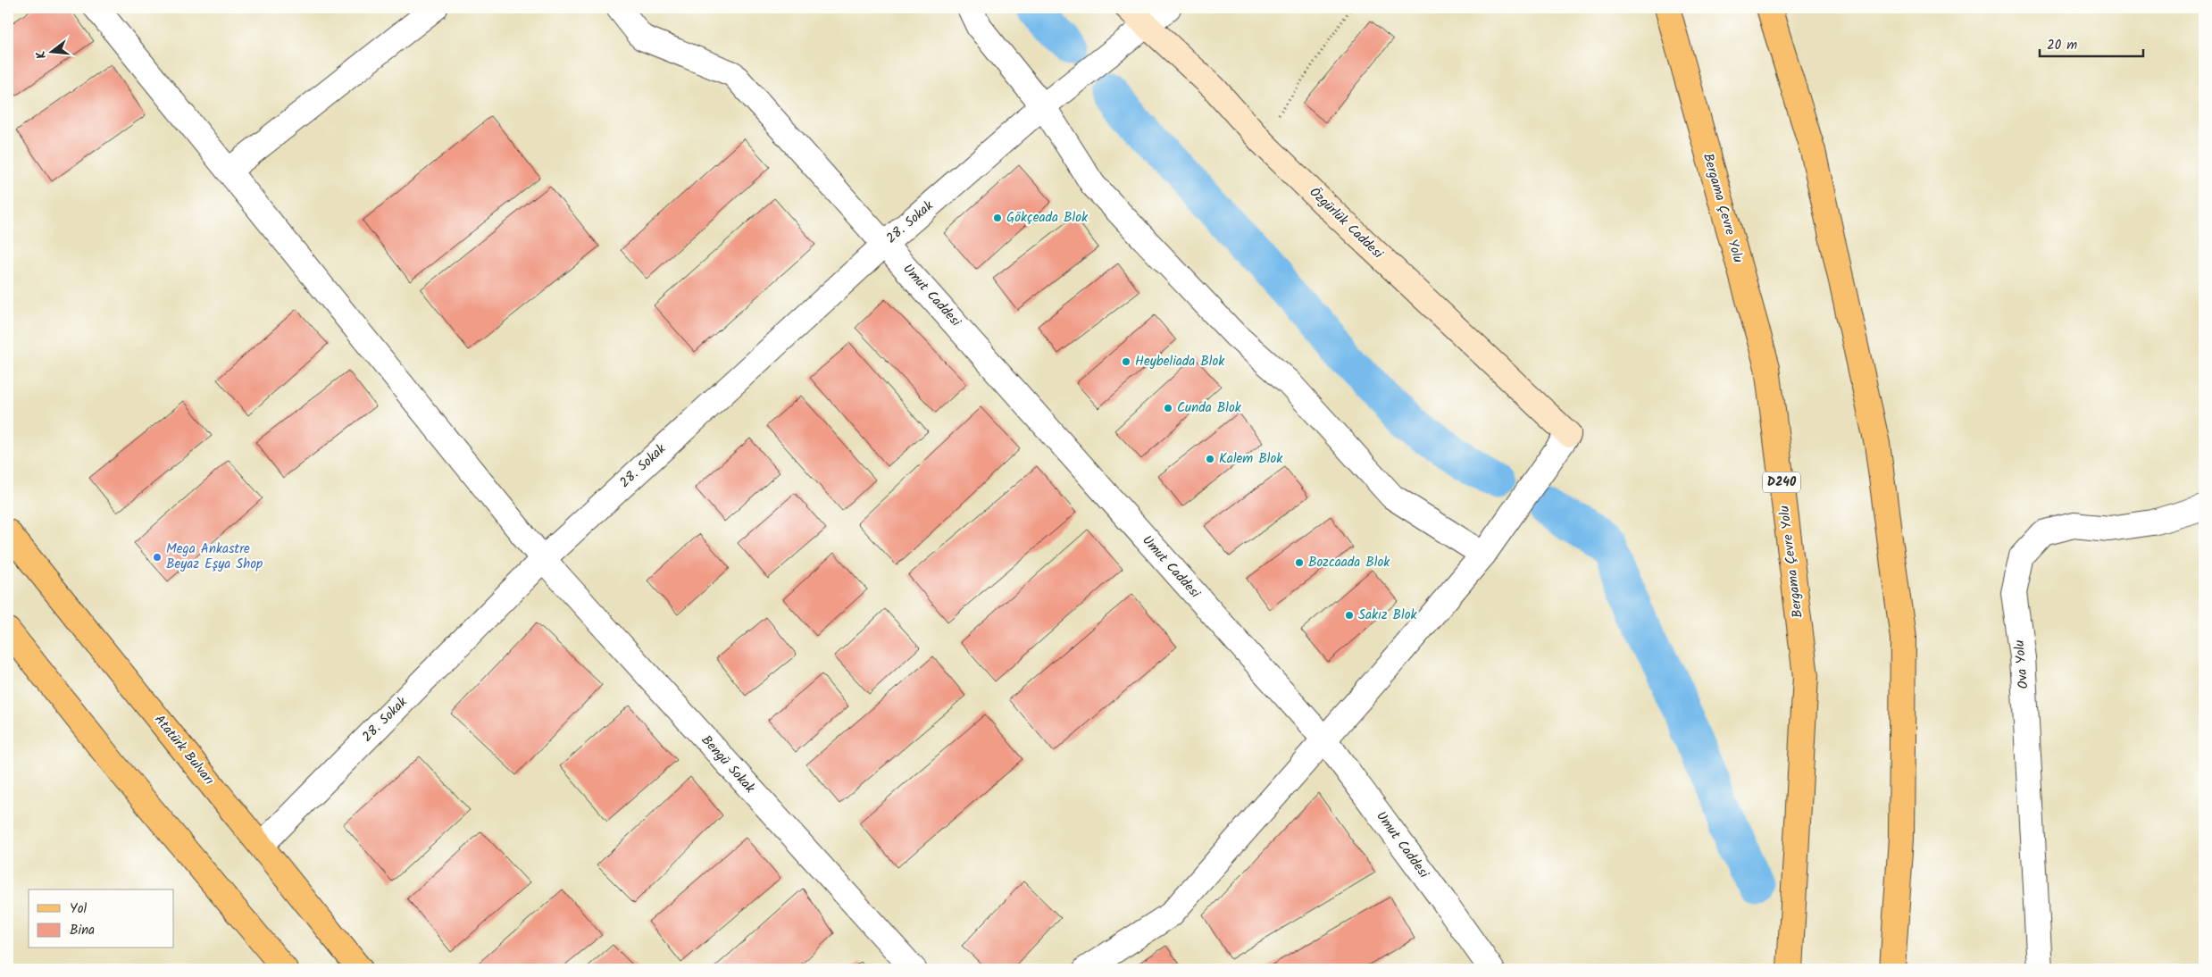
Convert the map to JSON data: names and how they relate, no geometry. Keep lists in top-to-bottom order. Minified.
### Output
{"streets":{"main road":["Bergama Çevre Yolu","Özgürlük Caddesi","D240","Atatürk Bulvarı"],"street":["28. Sokak","Umut Caddesi","Ova Yolu","Bengü Sokak"]},"crossings":[["28. Sokak","Özgürlük Caddesi"],["28. Sokak","Umut Caddesi"],["28. Sokak","Atatürk Bulvarı"],["28. Sokak","Bengü Sokak"]],"places":["Gökçeada Blok","Heybeliada Blok","Cunda Blok","Kalem Blok","Mega Ankastre Beyaz Eşya Shop","Bozcaada Blok","Sakız Blok"],"legend":["Yol","Bina"],"scale_bar":"20 m","north":"left"}
